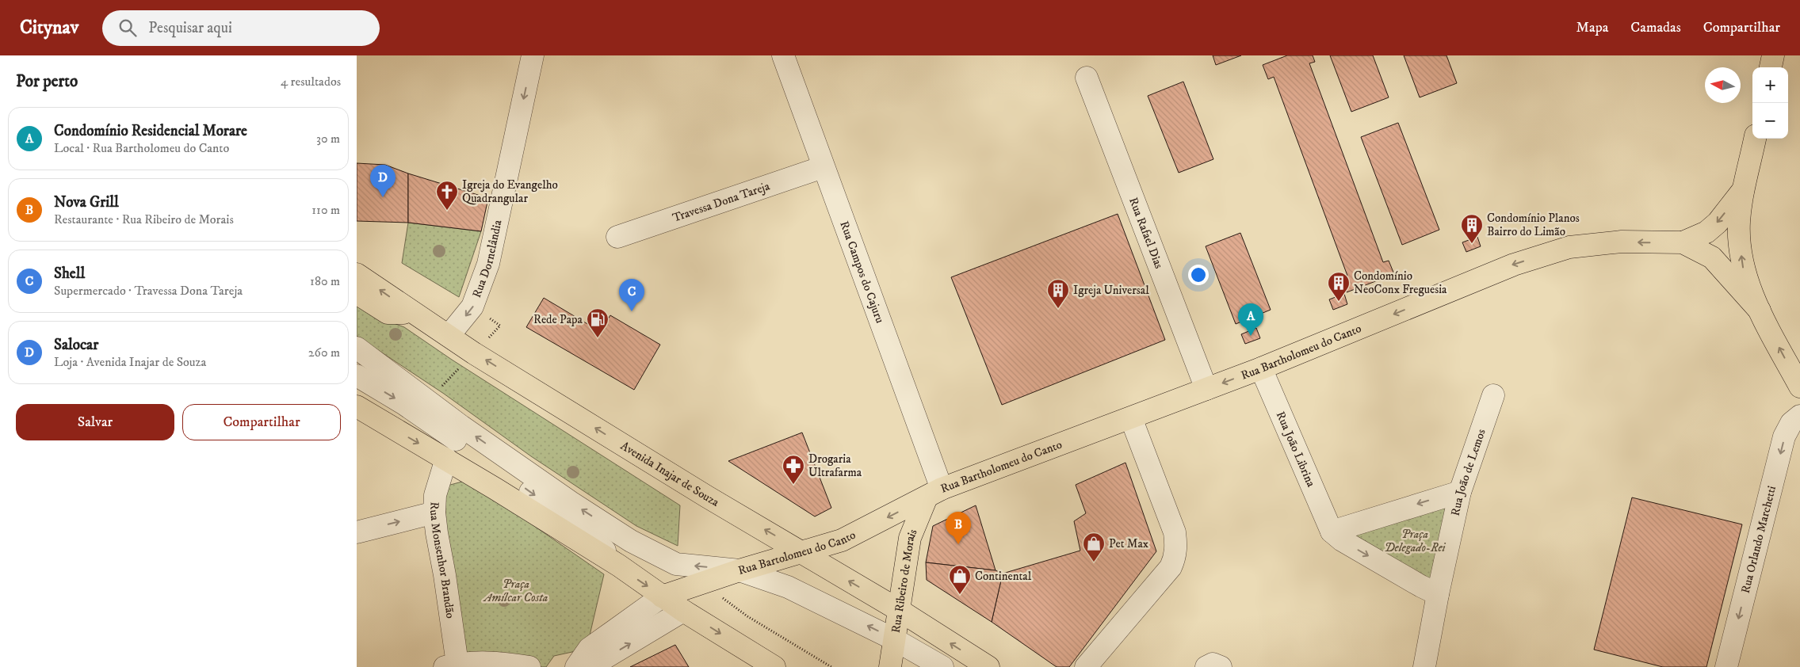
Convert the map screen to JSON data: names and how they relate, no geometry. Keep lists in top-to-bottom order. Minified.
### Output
{"streets":{"main road":["Rua Bartholomeu do Canto","Avenida Inajar de Souza","Rua Bartolomeu do Canto","Rua Ribeiro de Morais"],"street":["Travessa Dona Tareja","Rua Rafael Dias","Rua Dornelândia","Rua Campos do Cajuru","Rua João Librina","Rua João de Lemos","Rua Orlando Marchetti","Rua Monsenhor Brandão"]},"crossings":[["Travessa Dona Tareja","Rua Campos do Cajuru"],["Rua Rafael Dias","Rua Bartholomeu do Canto"],["Rua Dornelândia","Avenida Inajar de Souza"],["Rua Campos do Cajuru","Rua Bartholomeu do Canto"],["Rua Campos do Cajuru","Rua Bartolomeu do Canto"],["Rua Campos do Cajuru","Rua Ribeiro de Morais"],["Rua Bartholomeu do Canto","Rua João Librina"],["Rua Bartholomeu do Canto","Rua Bartolomeu do Canto"],["Rua Bartholomeu do Canto","Rua Ribeiro de Morais"],["Avenida Inajar de Souza","Rua Bartolomeu do Canto"],["Avenida Inajar de Souza","Rua Ribeiro de Morais"],["Rua Bartolomeu do Canto","Rua Ribeiro de Morais"]],"one_way":["Rua Dornelândia","Rua Bartholomeu do Canto","Rua Orlando Marchetti","Rua Bartolomeu do Canto"],"parks":["Praça Delegado-Rei","Praça Amílcar Costa"],"places":{"church":["Igreja do Evangelho Quadrangular"],"building":["Condomínio Planos Bairro do Limão","Condomínio NeoConx Freguesia","Igreja Universal"],"fuel station":["Rede Papa"],"pharmacy":["Drogaria Ultrafarma"],"shop":["Pet Max","Continental"]},"north":"left","page":{"header":"Citynav","search":"Pesquisar aqui","nav":["Mapa","Camadas","Compartilhar"],"heading":["Por perto","4 resultados"],"map_buttons":["+","−"],"list":[{"mark":"A","name":"Condomínio Residencial Morare","note":"Local · Rua Bartholomeu do Canto","value":"30 m"},{"mark":"B","name":"Nova Grill","note":"Restaurante · Rua Ribeiro de Morais","value":"110 m"},{"mark":"C","name":"Shell","note":"Supermercado · Travessa Dona Tareja","value":"180 m"},{"mark":"D","name":"Salocar","note":"Loja · Avenida Inajar de Souza","value":"260 m"}],"pins":["D","C","A","B"],"buttons":["Salvar","Compartilhar"]}}
